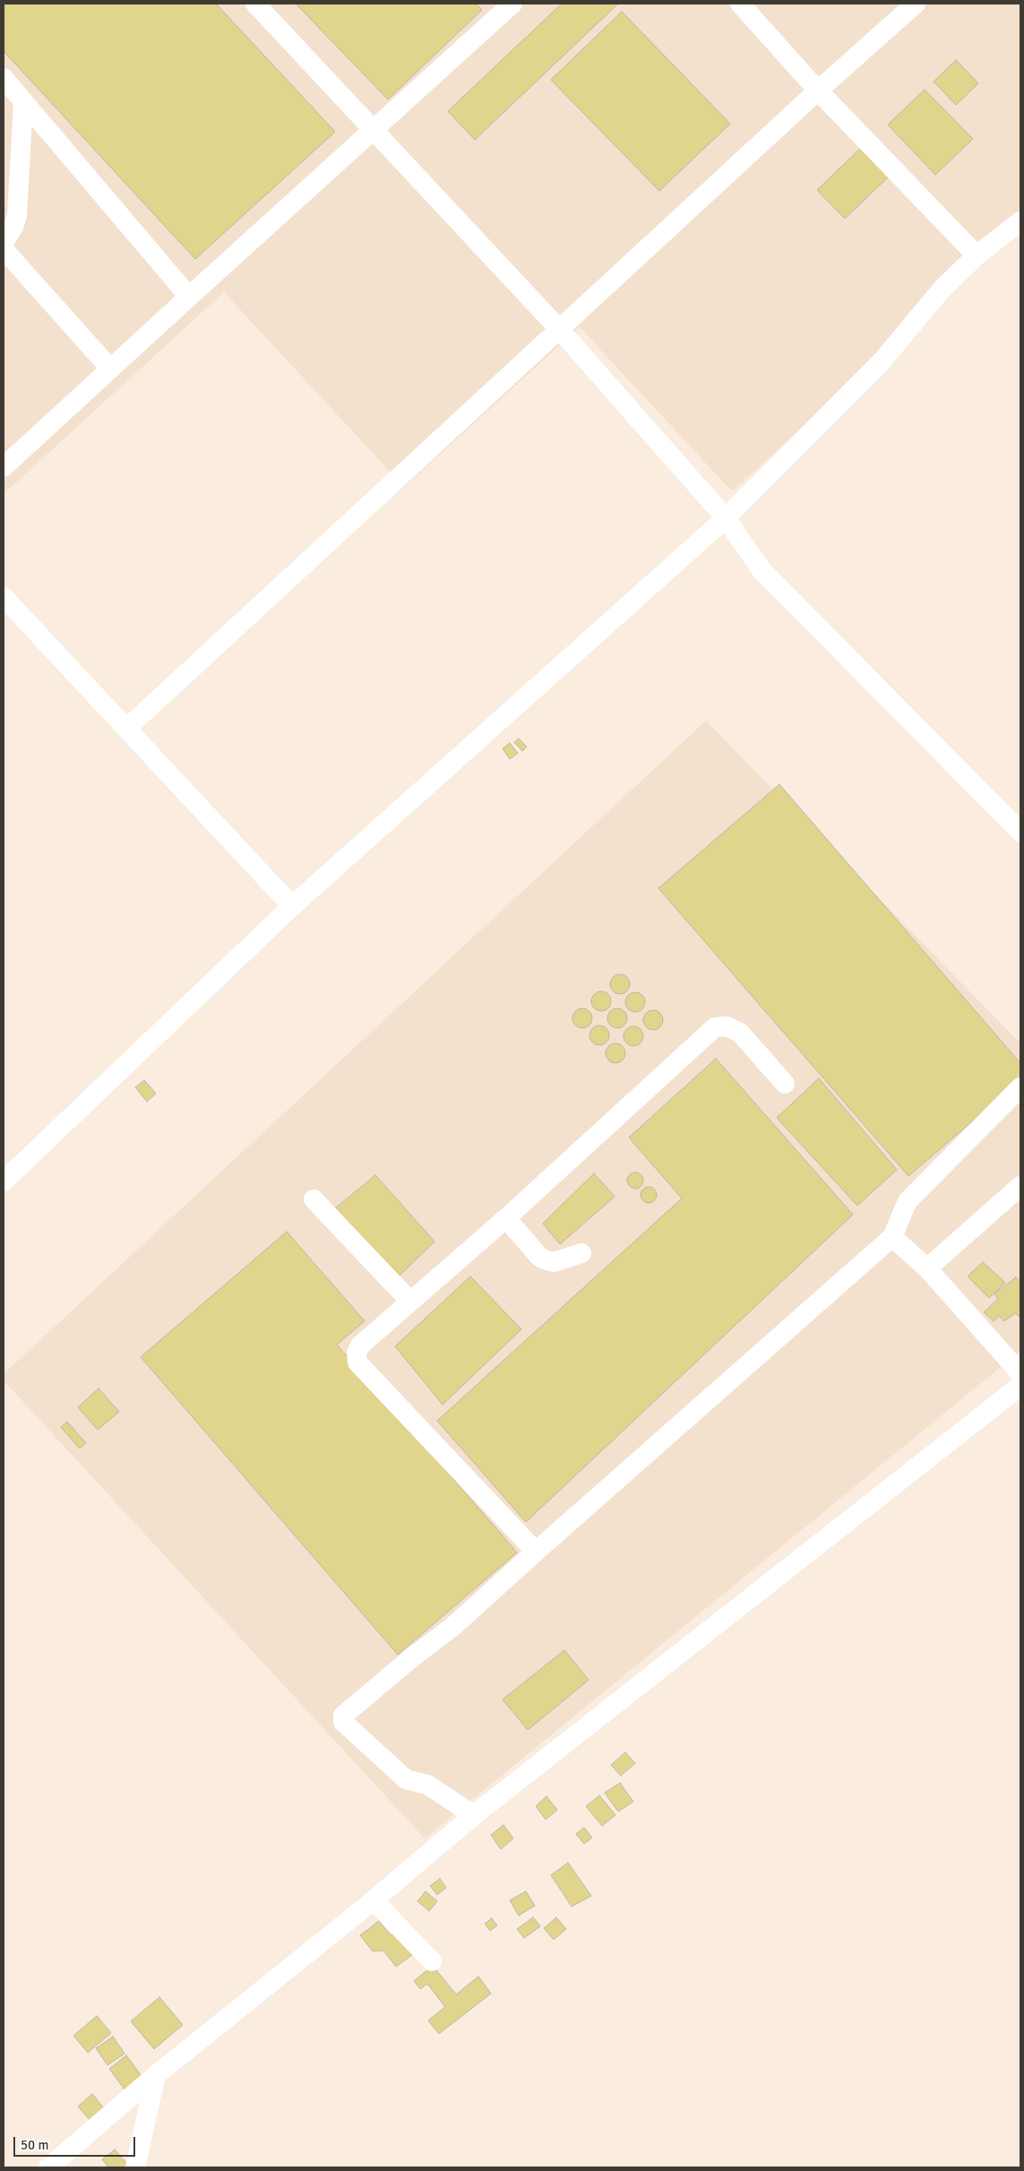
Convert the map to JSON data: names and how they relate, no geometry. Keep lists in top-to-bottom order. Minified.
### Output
{"scale_bar":"50 m"}
